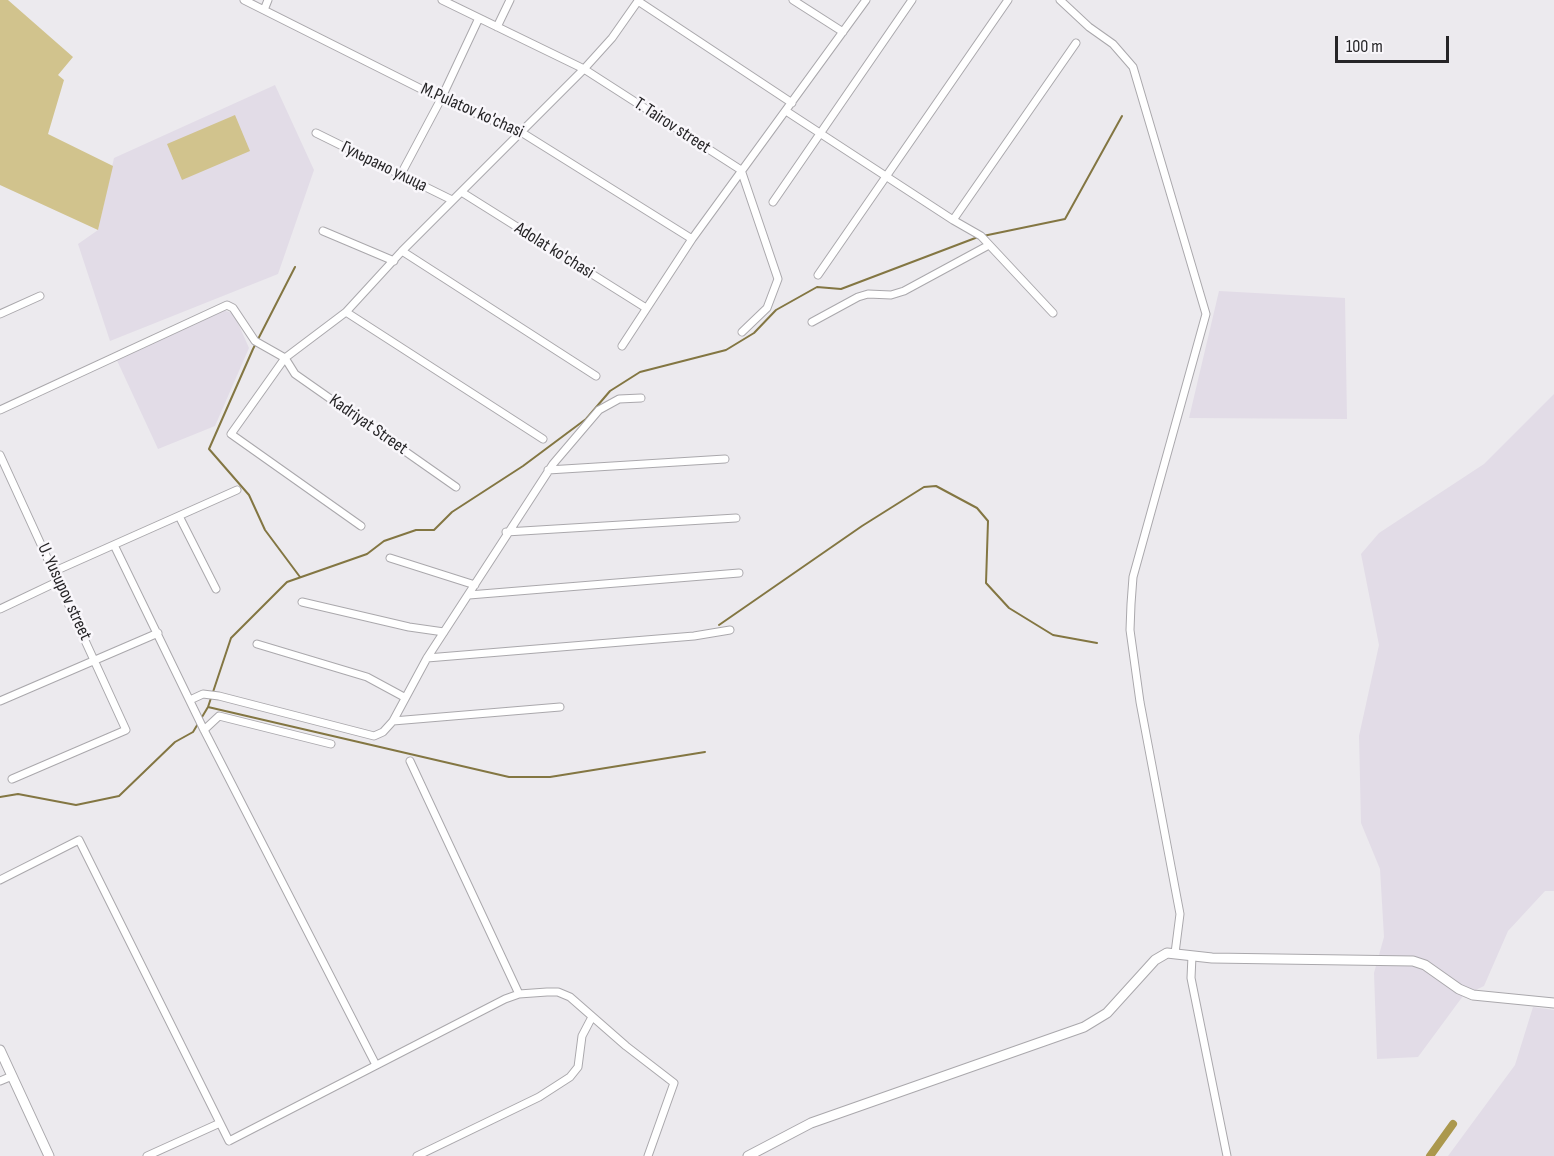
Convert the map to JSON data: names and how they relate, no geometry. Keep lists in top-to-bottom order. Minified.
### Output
{"streets":{"street":["M.Pulatov ko'chasi","T. Tairov street","Гульрано улица","Adolat ko'chasi","Kadriyat Street","U. Yusupov street"]},"scale_bar":"100 m"}
